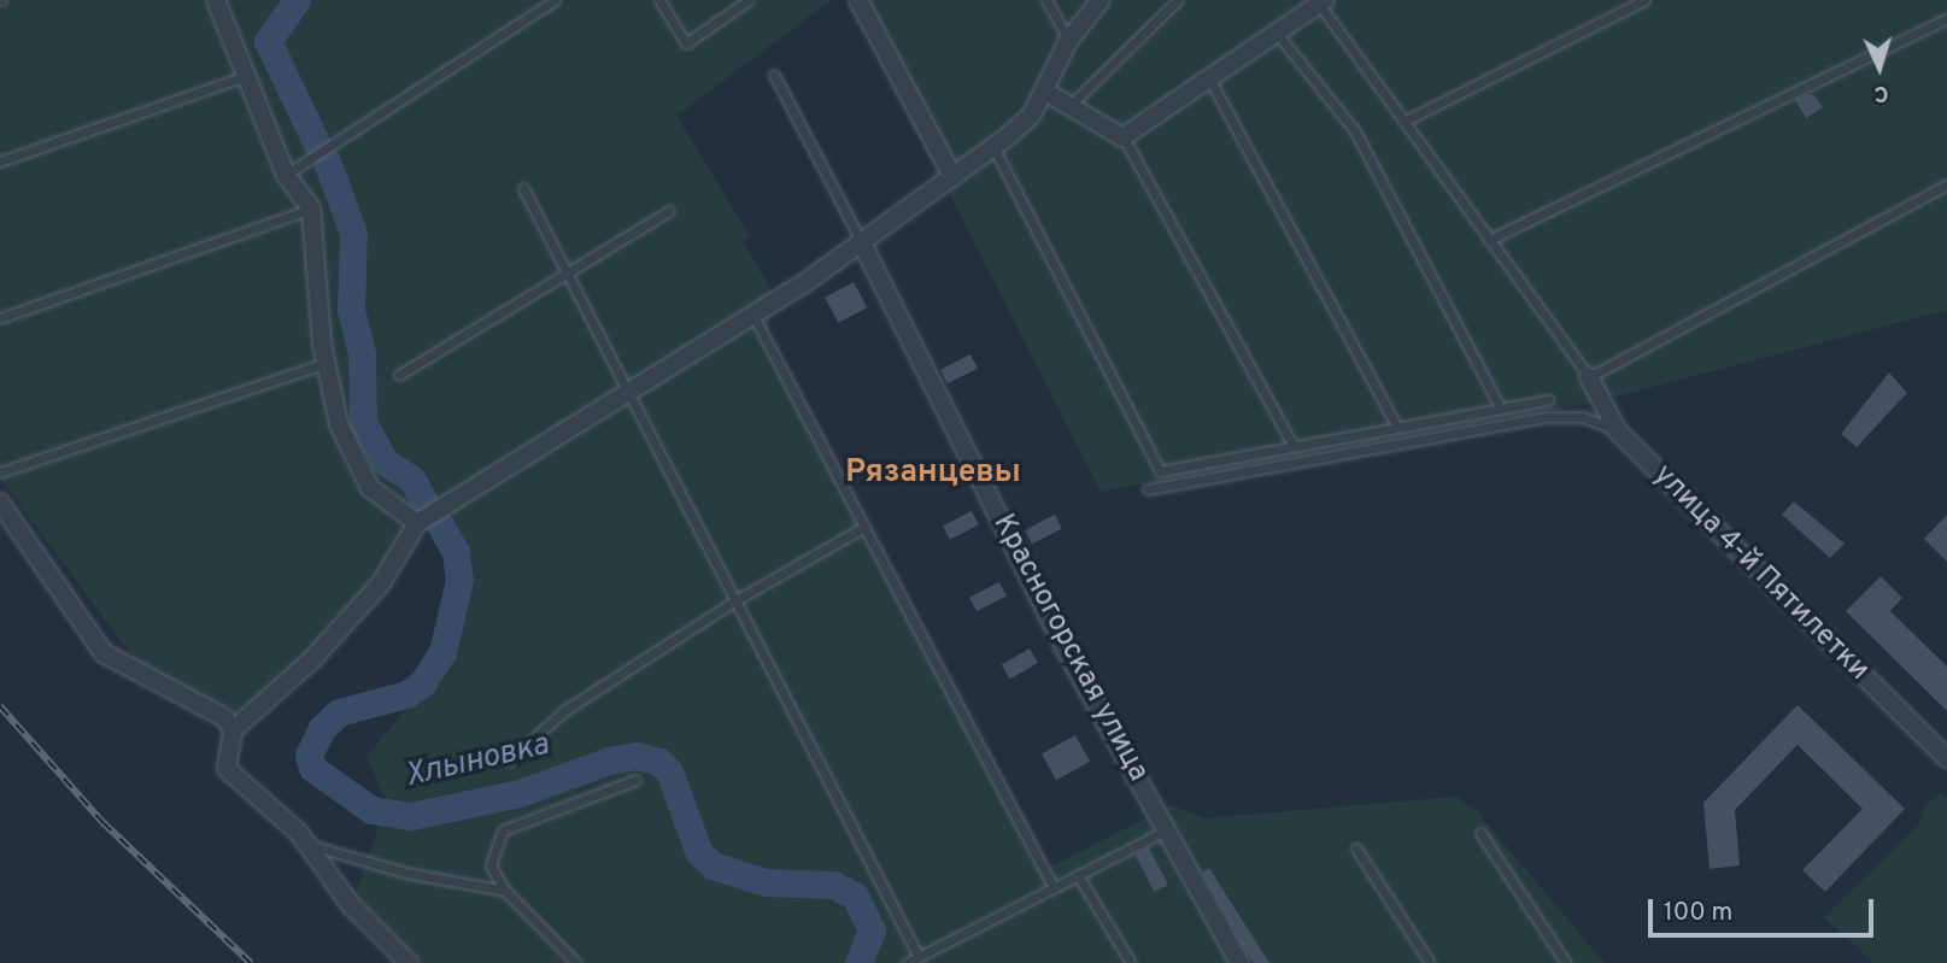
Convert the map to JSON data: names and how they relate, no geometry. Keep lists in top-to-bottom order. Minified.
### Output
{"streets":{"street":["улица 4-й Пятилетки","Красногорская улица"]},"districts":["Рязанцевы"],"water":["Хлыновка"],"scale_bar":"100 m","north":"bottom"}
